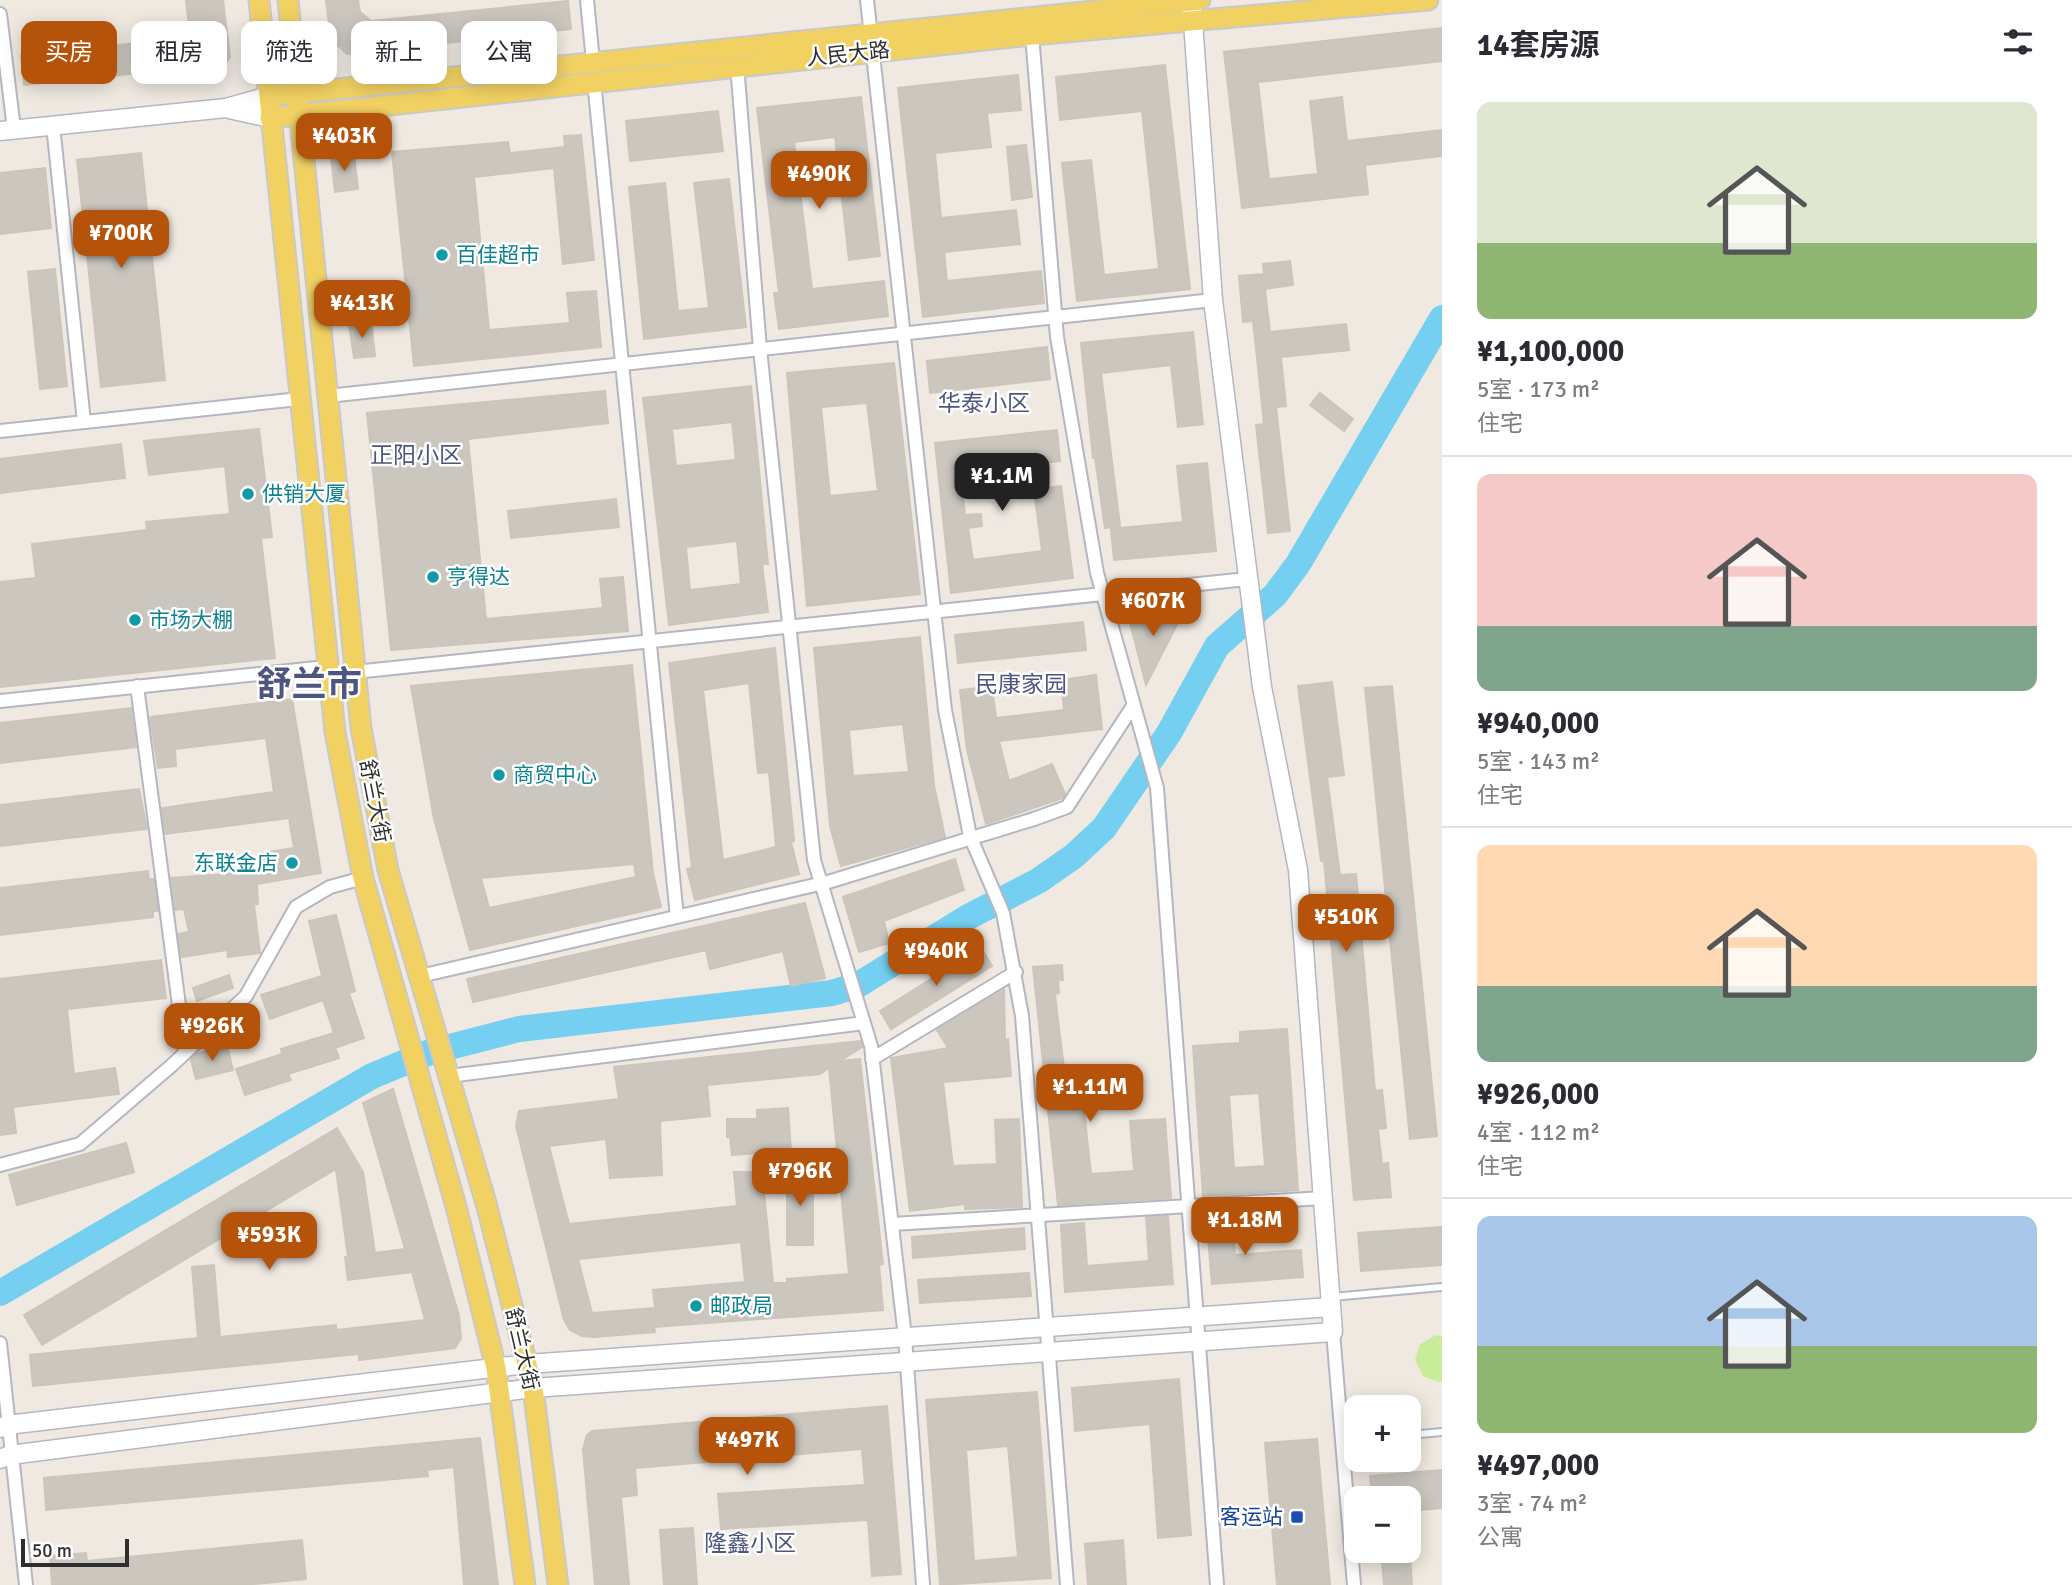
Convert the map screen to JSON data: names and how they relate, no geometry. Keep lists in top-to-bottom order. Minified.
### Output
{"streets":{"main road":["人民大路","舒兰大街"]},"crossings":[["人民大路","舒兰大街"]],"districts":["华泰小区","正阳小区","舒兰市","民康家园","隆鑫小区"],"places":{"other":["百佳超市","供销大厦","亨得达","市场大棚","商贸中心","东联金店","邮政局"],"transit":["客运站"]},"scale_bar":"50 m","page":{"heading":"14套房源","chip":["买房","租房","筛选","新上","公寓"],"list":[{"name":"¥1,100,000","note":"5室 · 173 m² · 住宅"},{"name":"¥940,000","note":"5室 · 143 m² · 住宅"},{"name":"¥926,000","note":"4室 · 112 m² · 住宅"},{"name":"¥497,000","note":"3室 · 74 m² · 公寓"}],"price":["¥403K","¥490K","¥700K","¥413K","¥1.1M","¥607K","¥510K","¥940K","¥926K","¥1.11M","¥796K","¥1.18M","¥593K","¥497K"],"map_buttons":["+","−"],"scale":"50 m"}}
